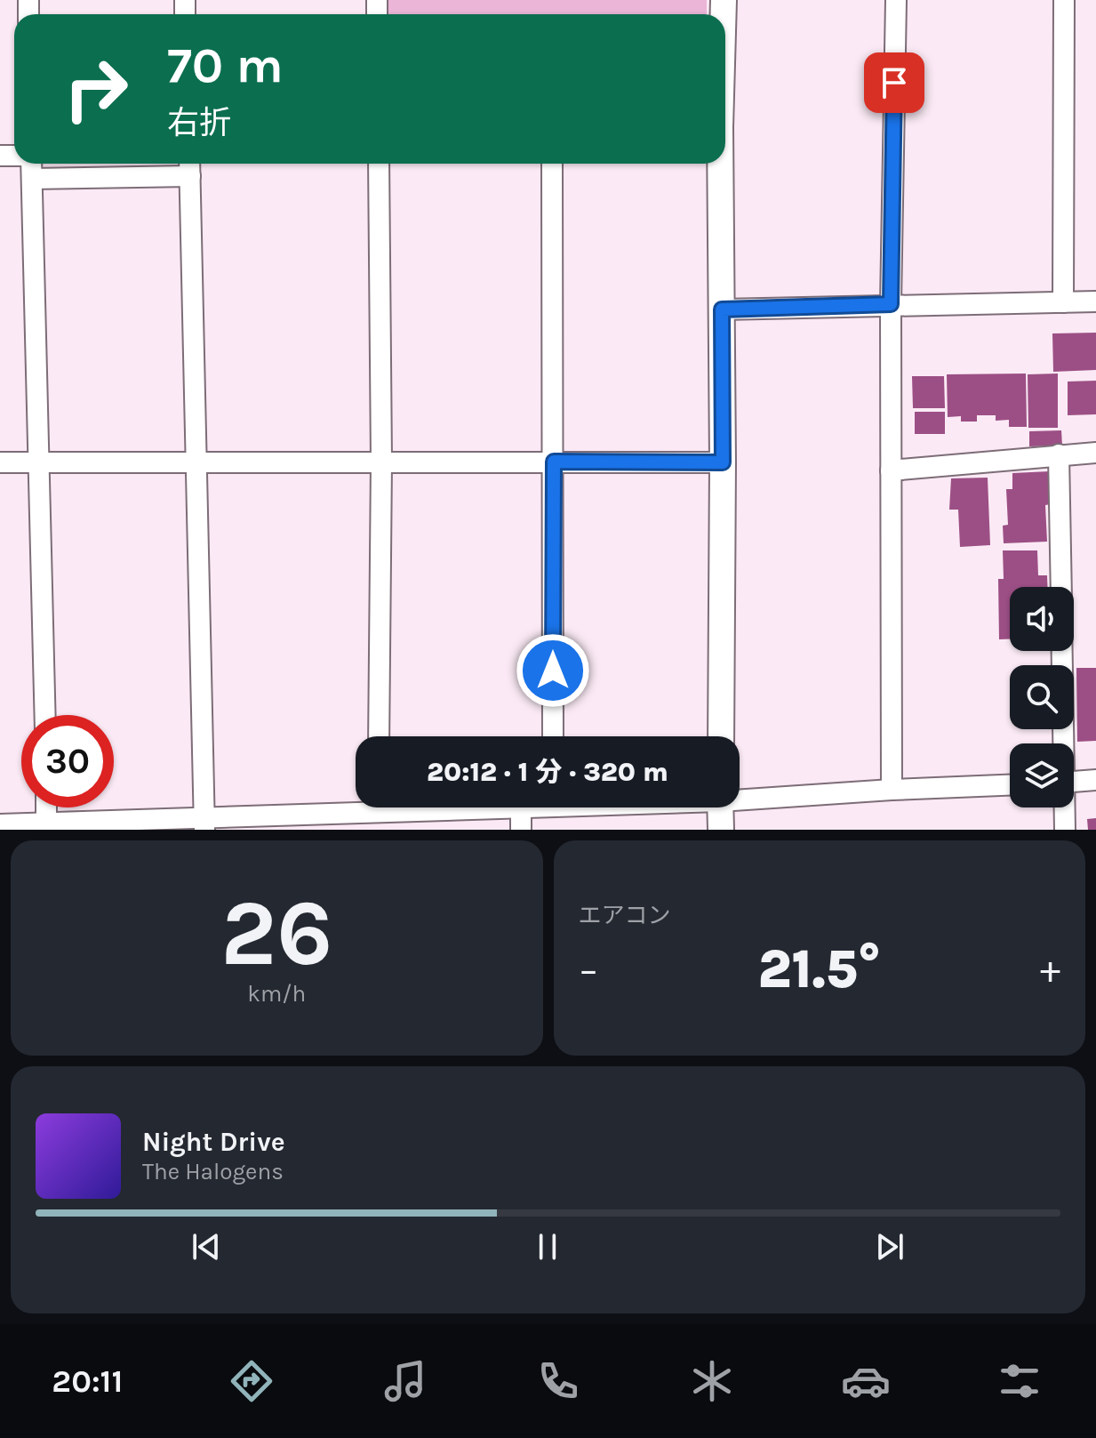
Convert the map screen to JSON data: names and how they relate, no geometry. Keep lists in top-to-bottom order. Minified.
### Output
{"page":{"turn":["70 m","右折"],"limit":"30","trip":"20:12 · 1 分 · 320 m","tile":[["26","km/h"],"エアコン"],"heat":["−","21.5°","+"],"song":["Night Drive","The Halogens"],"tabs":"20:11"}}
